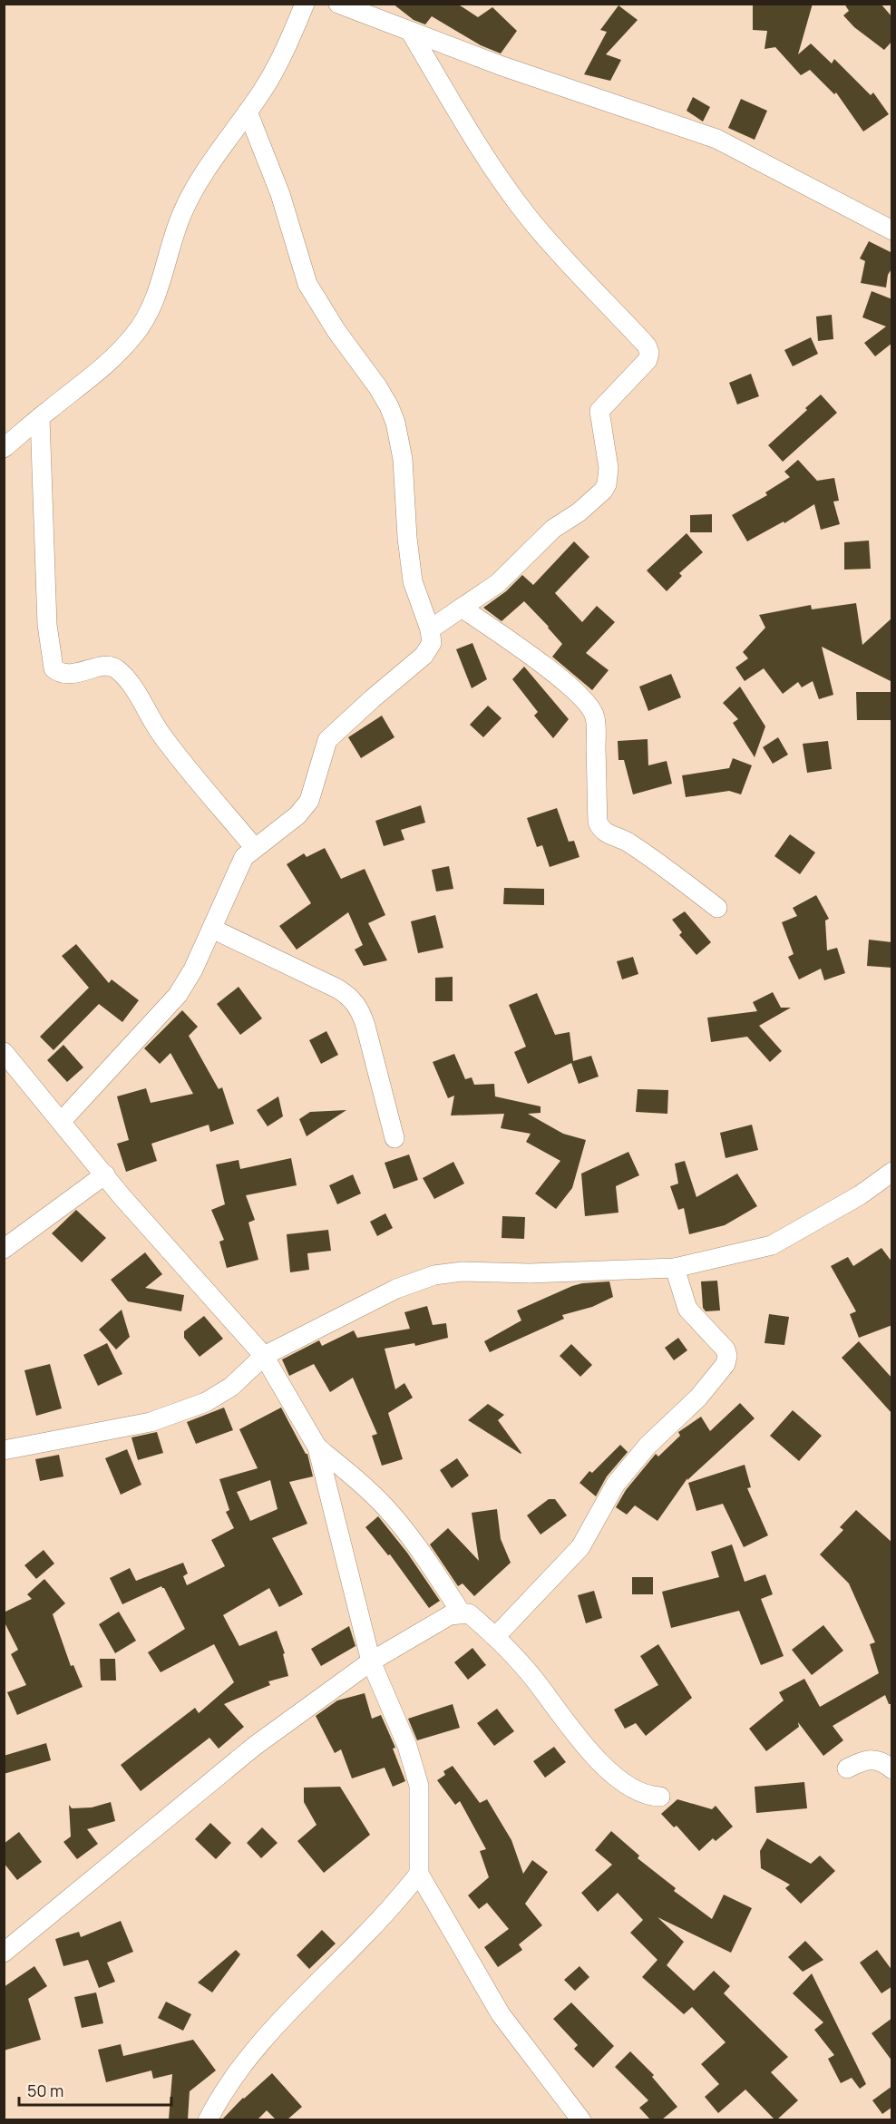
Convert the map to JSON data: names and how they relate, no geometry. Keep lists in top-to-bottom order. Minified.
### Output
{"scale_bar":"50 m"}
